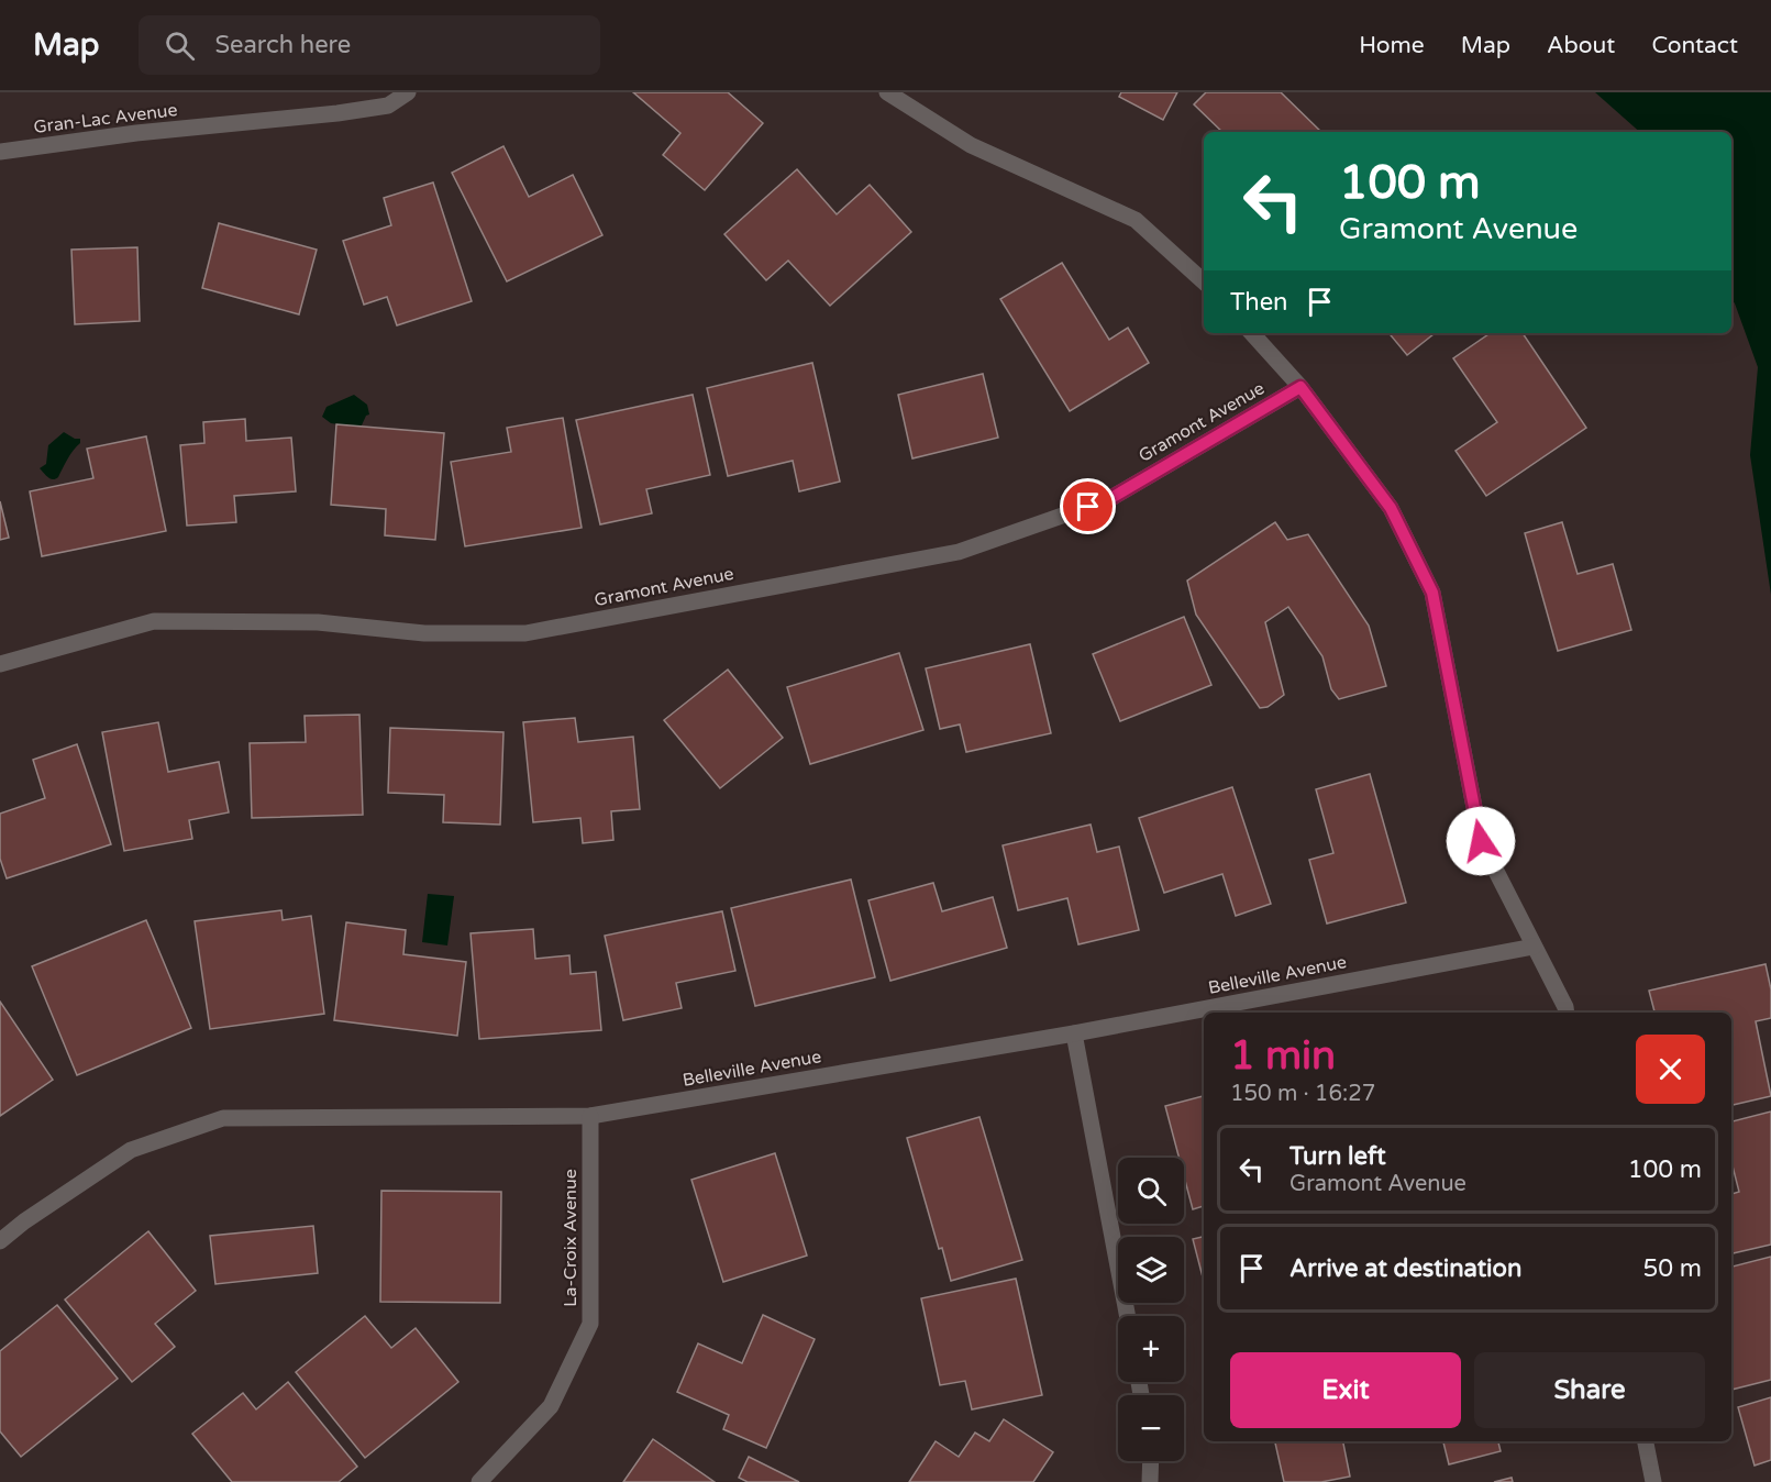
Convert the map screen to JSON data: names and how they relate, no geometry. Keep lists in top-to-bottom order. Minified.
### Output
{"streets":{"street":["Gran-Lac Avenue","Gramont Avenue","Belleville Avenue","La-Croix Avenue"]},"crossings":[["Belleville Avenue","La-Croix Avenue"]],"page":{"header":"Map","search":"Search here","nav":["Home","Map","About","Contact"],"turn":["100 m","Gramont Avenue"],"then":"Then","heading":["1 min","150 m · 16:27"],"list":[{"name":"Turn left","note":"Gramont Avenue","value":"100 m"},{"name":"Arrive at destination","value":"50 m"}],"map_buttons":["+","−"],"buttons":["Exit","Share"]}}
